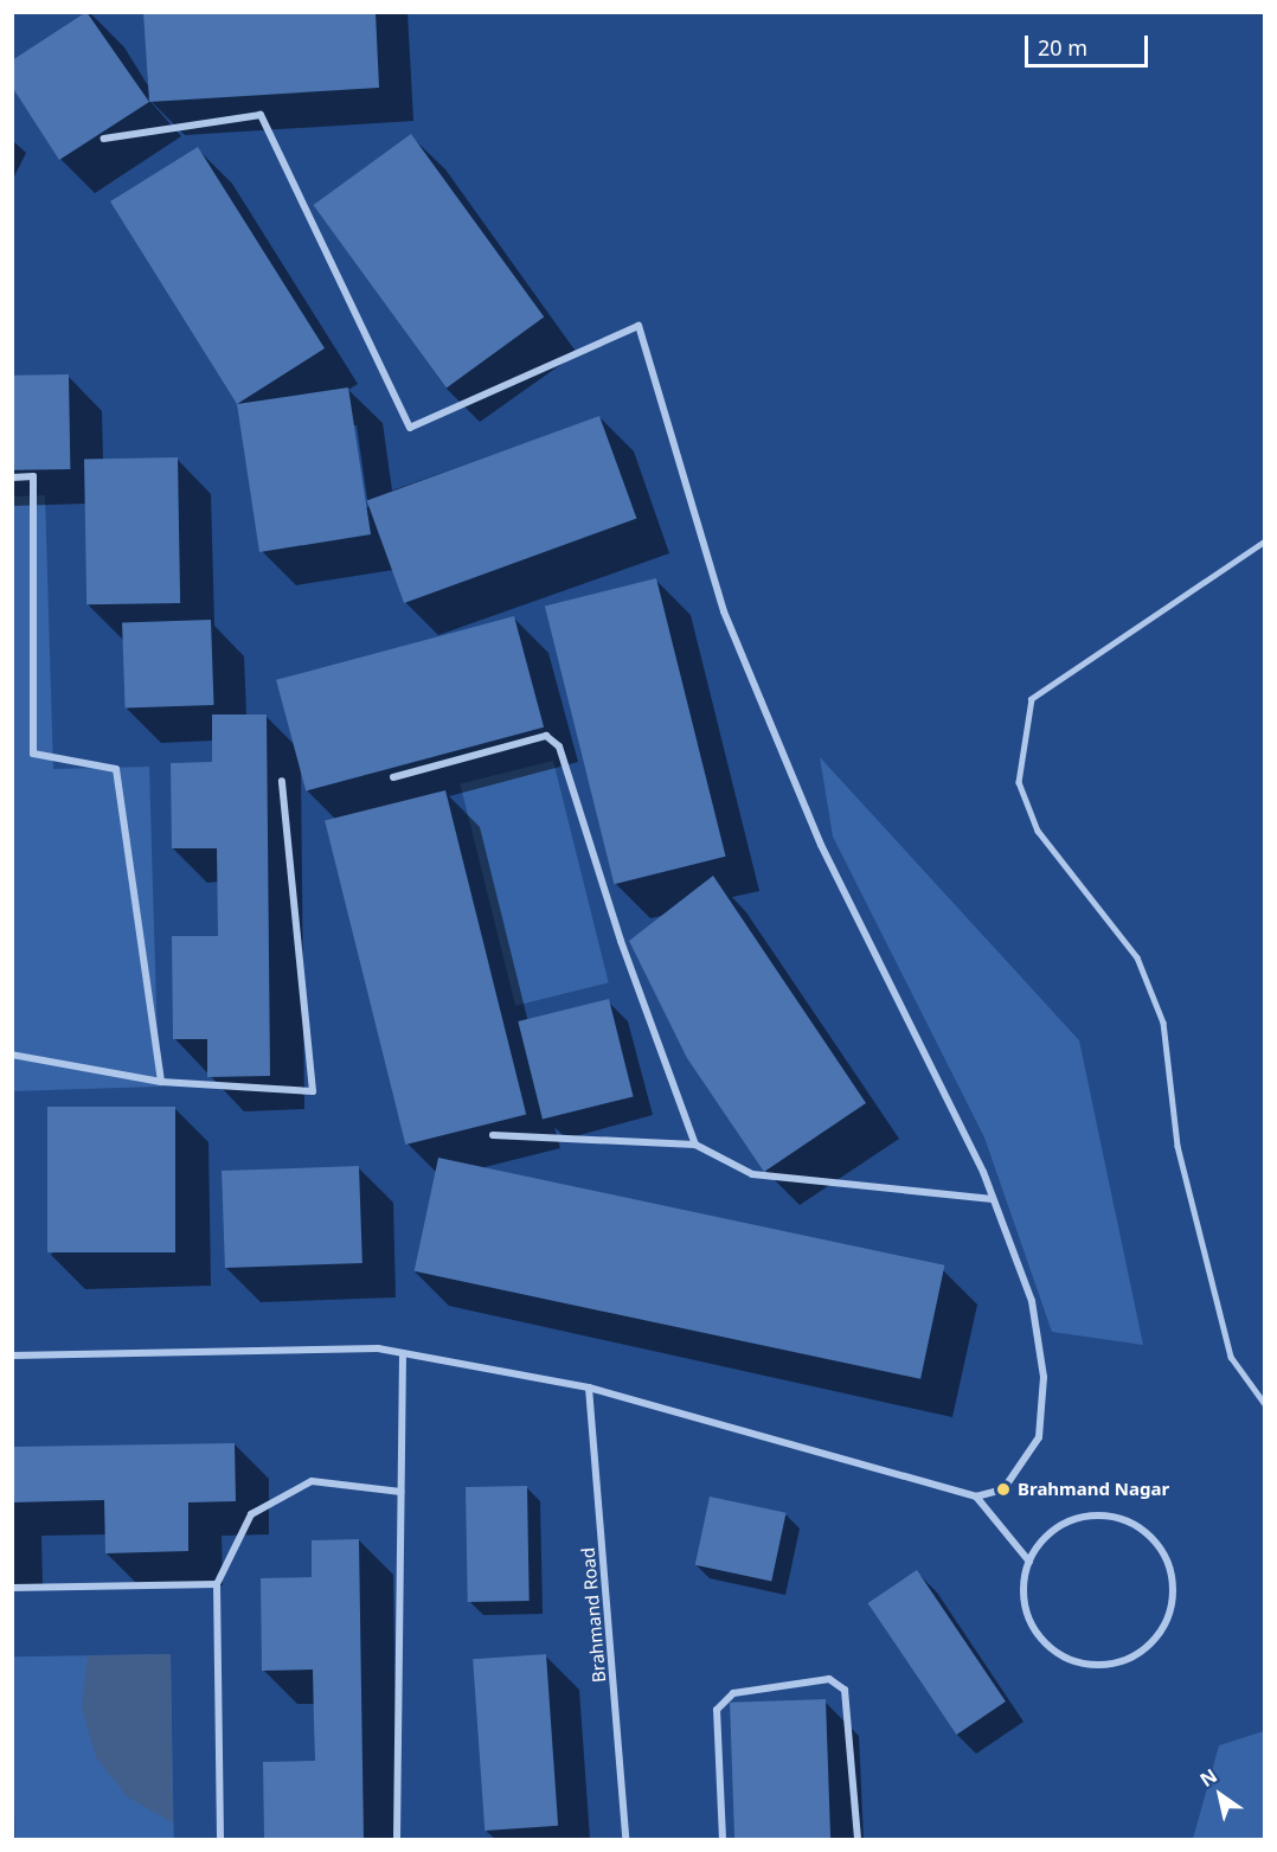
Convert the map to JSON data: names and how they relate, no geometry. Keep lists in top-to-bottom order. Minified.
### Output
{"streets":{"street":["Brahmand Road"]},"places":["Brahmand Nagar"],"scale_bar":"20 m","north":"top left"}
